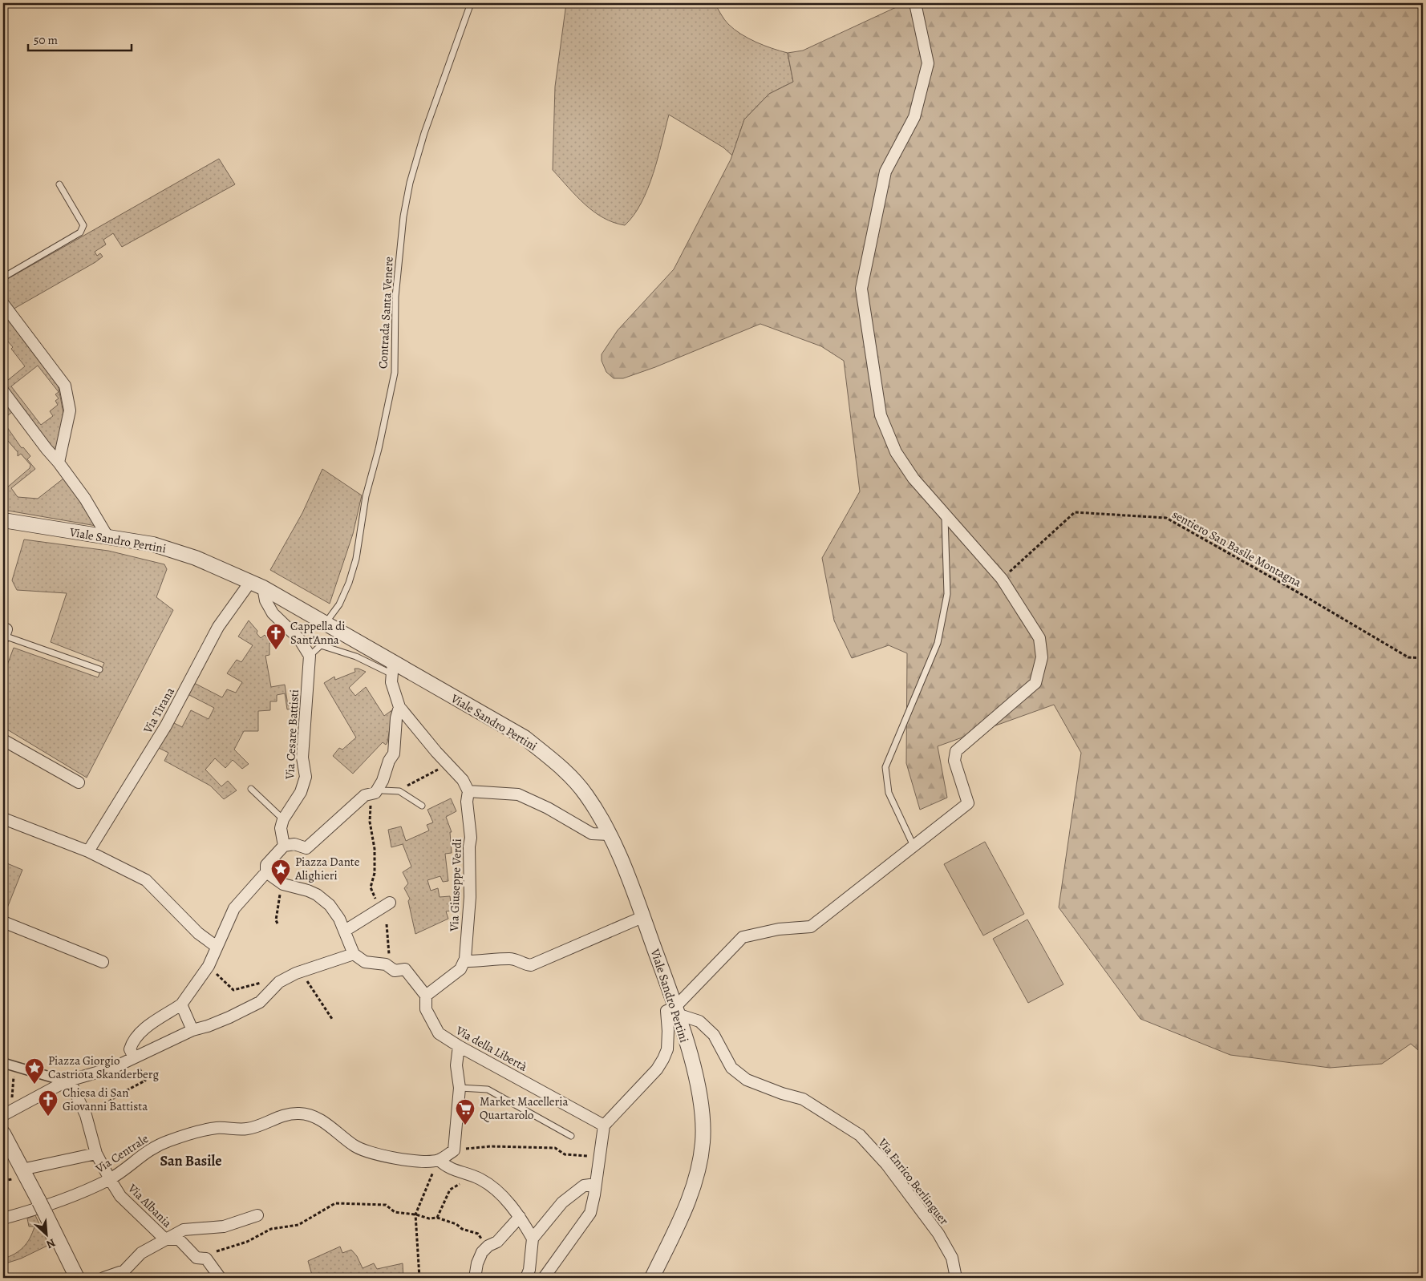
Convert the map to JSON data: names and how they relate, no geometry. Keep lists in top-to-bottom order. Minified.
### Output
{"streets":{"street":["Viale Sandro Pertini","Via Tirana","Via Cesare Battisti","Via Giuseppe Verdi","Via della Libertà","Via Centrale","Via Enrico Berlinguer","Via Albania"],"lane":["Contrada Santa Venere"],"path":["sentiero San Basile Montagna"]},"crossings":[["Contrada Santa Venere","Viale Sandro Pertini"],["Viale Sandro Pertini","Via Tirana"],["Viale Sandro Pertini","Via Enrico Berlinguer"],["Via Centrale","Via Albania"]],"districts":["San Basile"],"places":{"church":["Cappella di Sant'Anna","Chiesa di San Giovanni Battista"],"place":["Piazza Dante Alighieri","Piazza Giorgio Castriota Skanderberg"],"supermarket":["Market Macelleria Quartarolo"]},"scale_bar":"50 m","north":"bottom right"}
